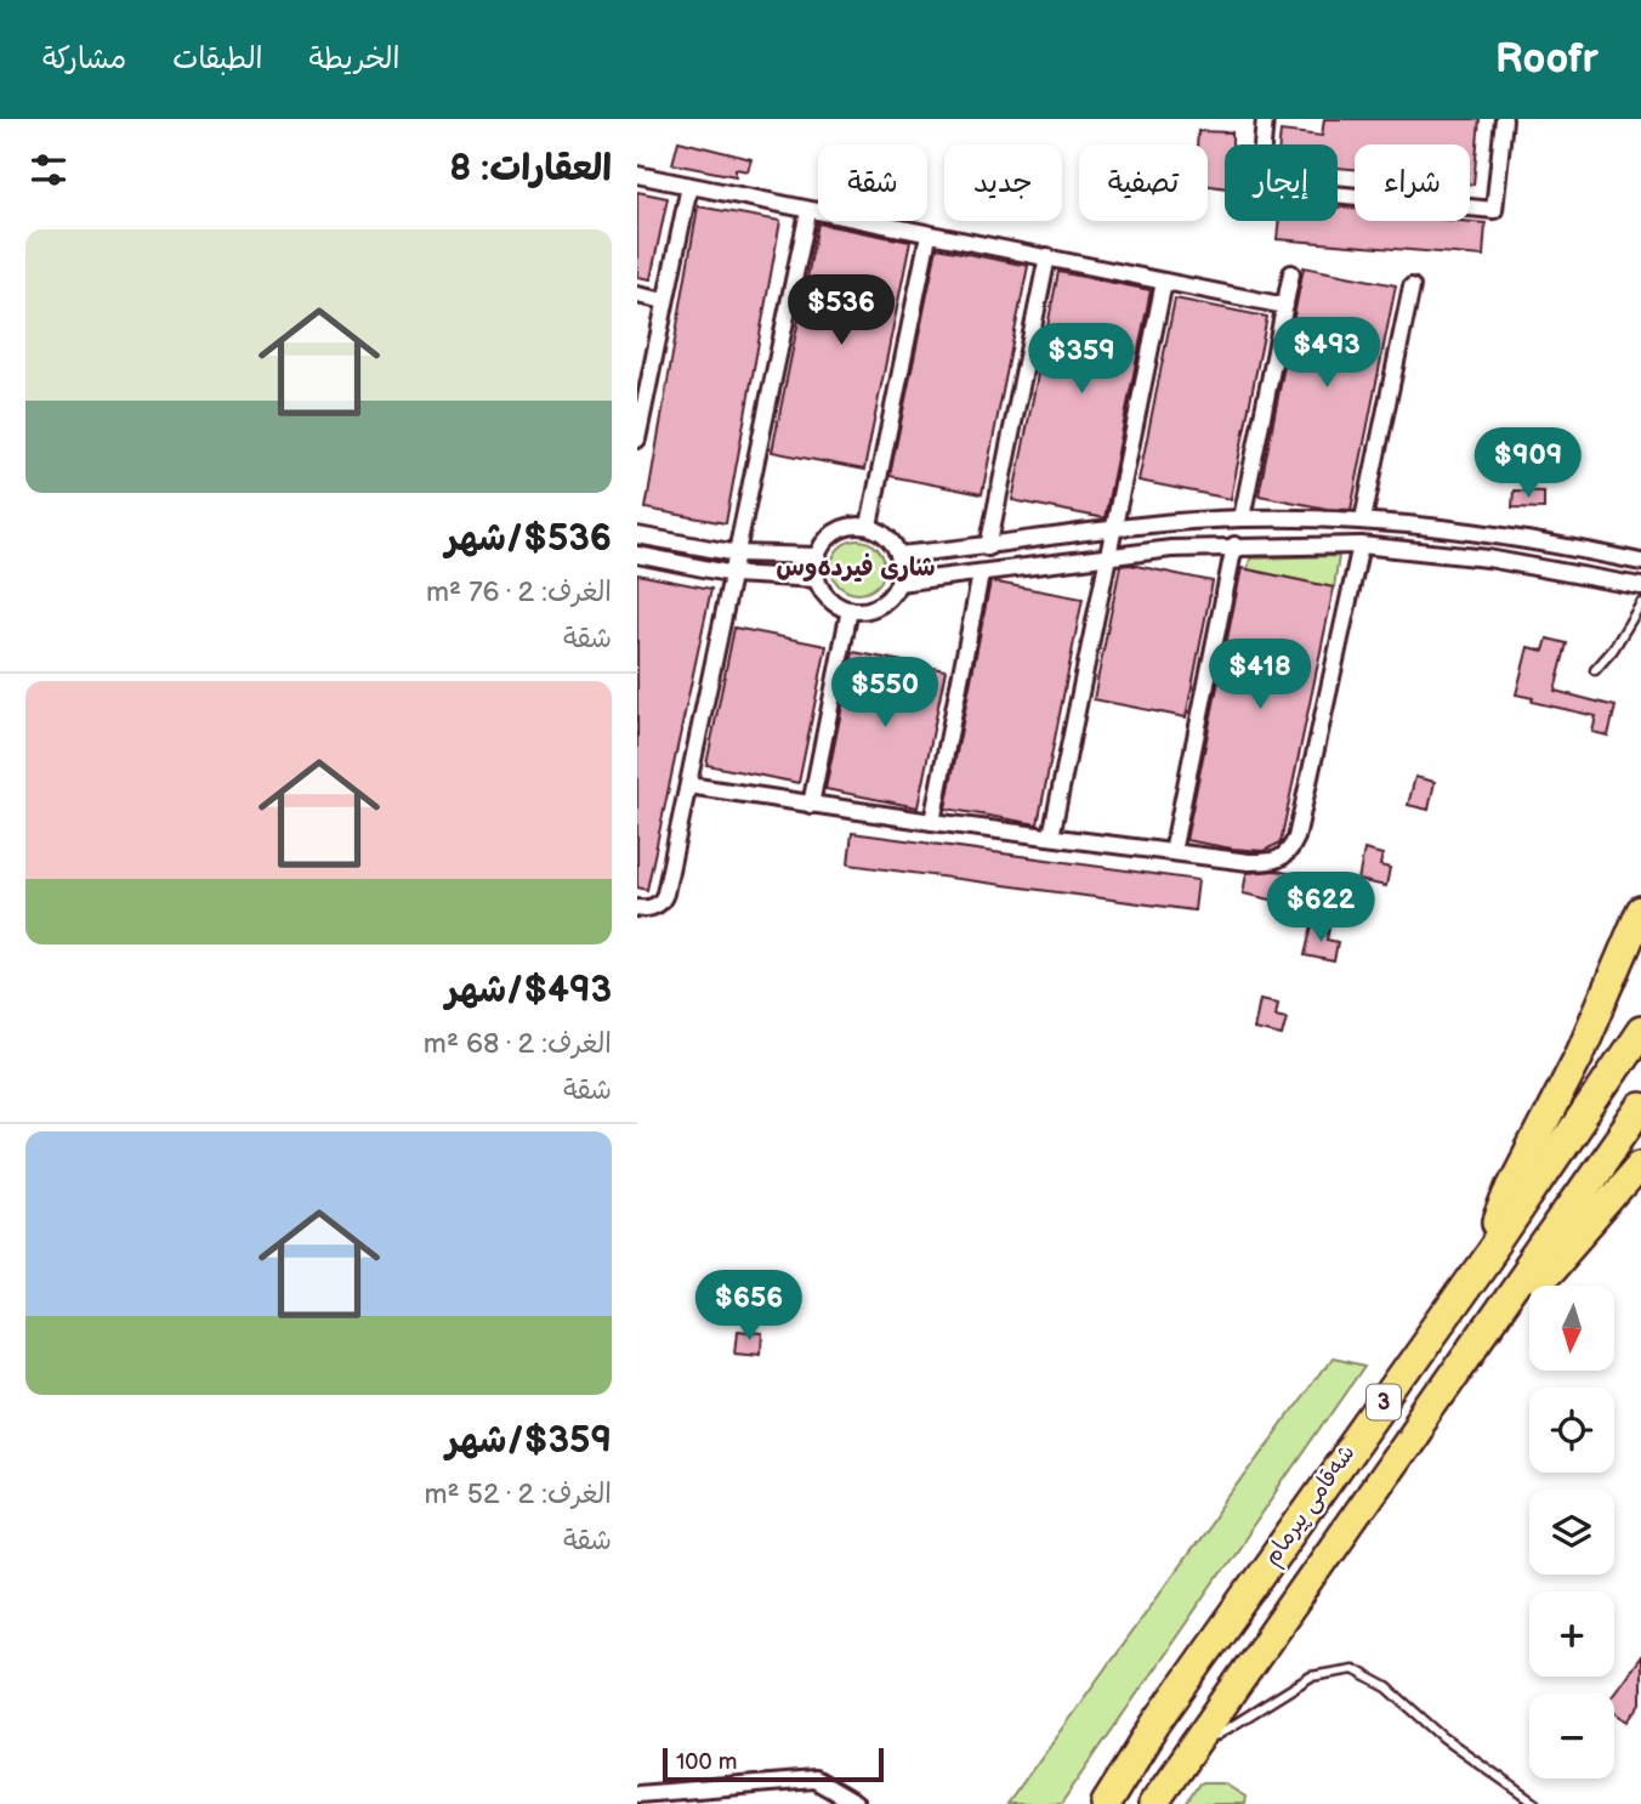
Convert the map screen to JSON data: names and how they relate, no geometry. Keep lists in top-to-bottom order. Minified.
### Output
{"streets":{"highway":["3","شەقامی پیرمام"]},"districts":["شاری فیردەوس"],"scale_bar":"100 m","north":"bottom","page":{"header":"Roofr","nav":["الخريطة","الطبقات","مشاركة"],"heading":"العقارات: 8","chip":["شراء","إيجار","تصفية","جديد","شقة"],"list":[{"name":"$536/شهر","note":"الغرف: 2 · 76 m² · شقة"},{"name":"$493/شهر","note":"الغرف: 2 · 68 m² · شقة"},{"name":"$359/شهر","note":"الغرف: 2 · 52 m² · شقة"}],"price":["$536","$493","$359","$909","$418","$550","$622","$656"],"map_buttons":["+","−"],"scale":"100 m"}}
